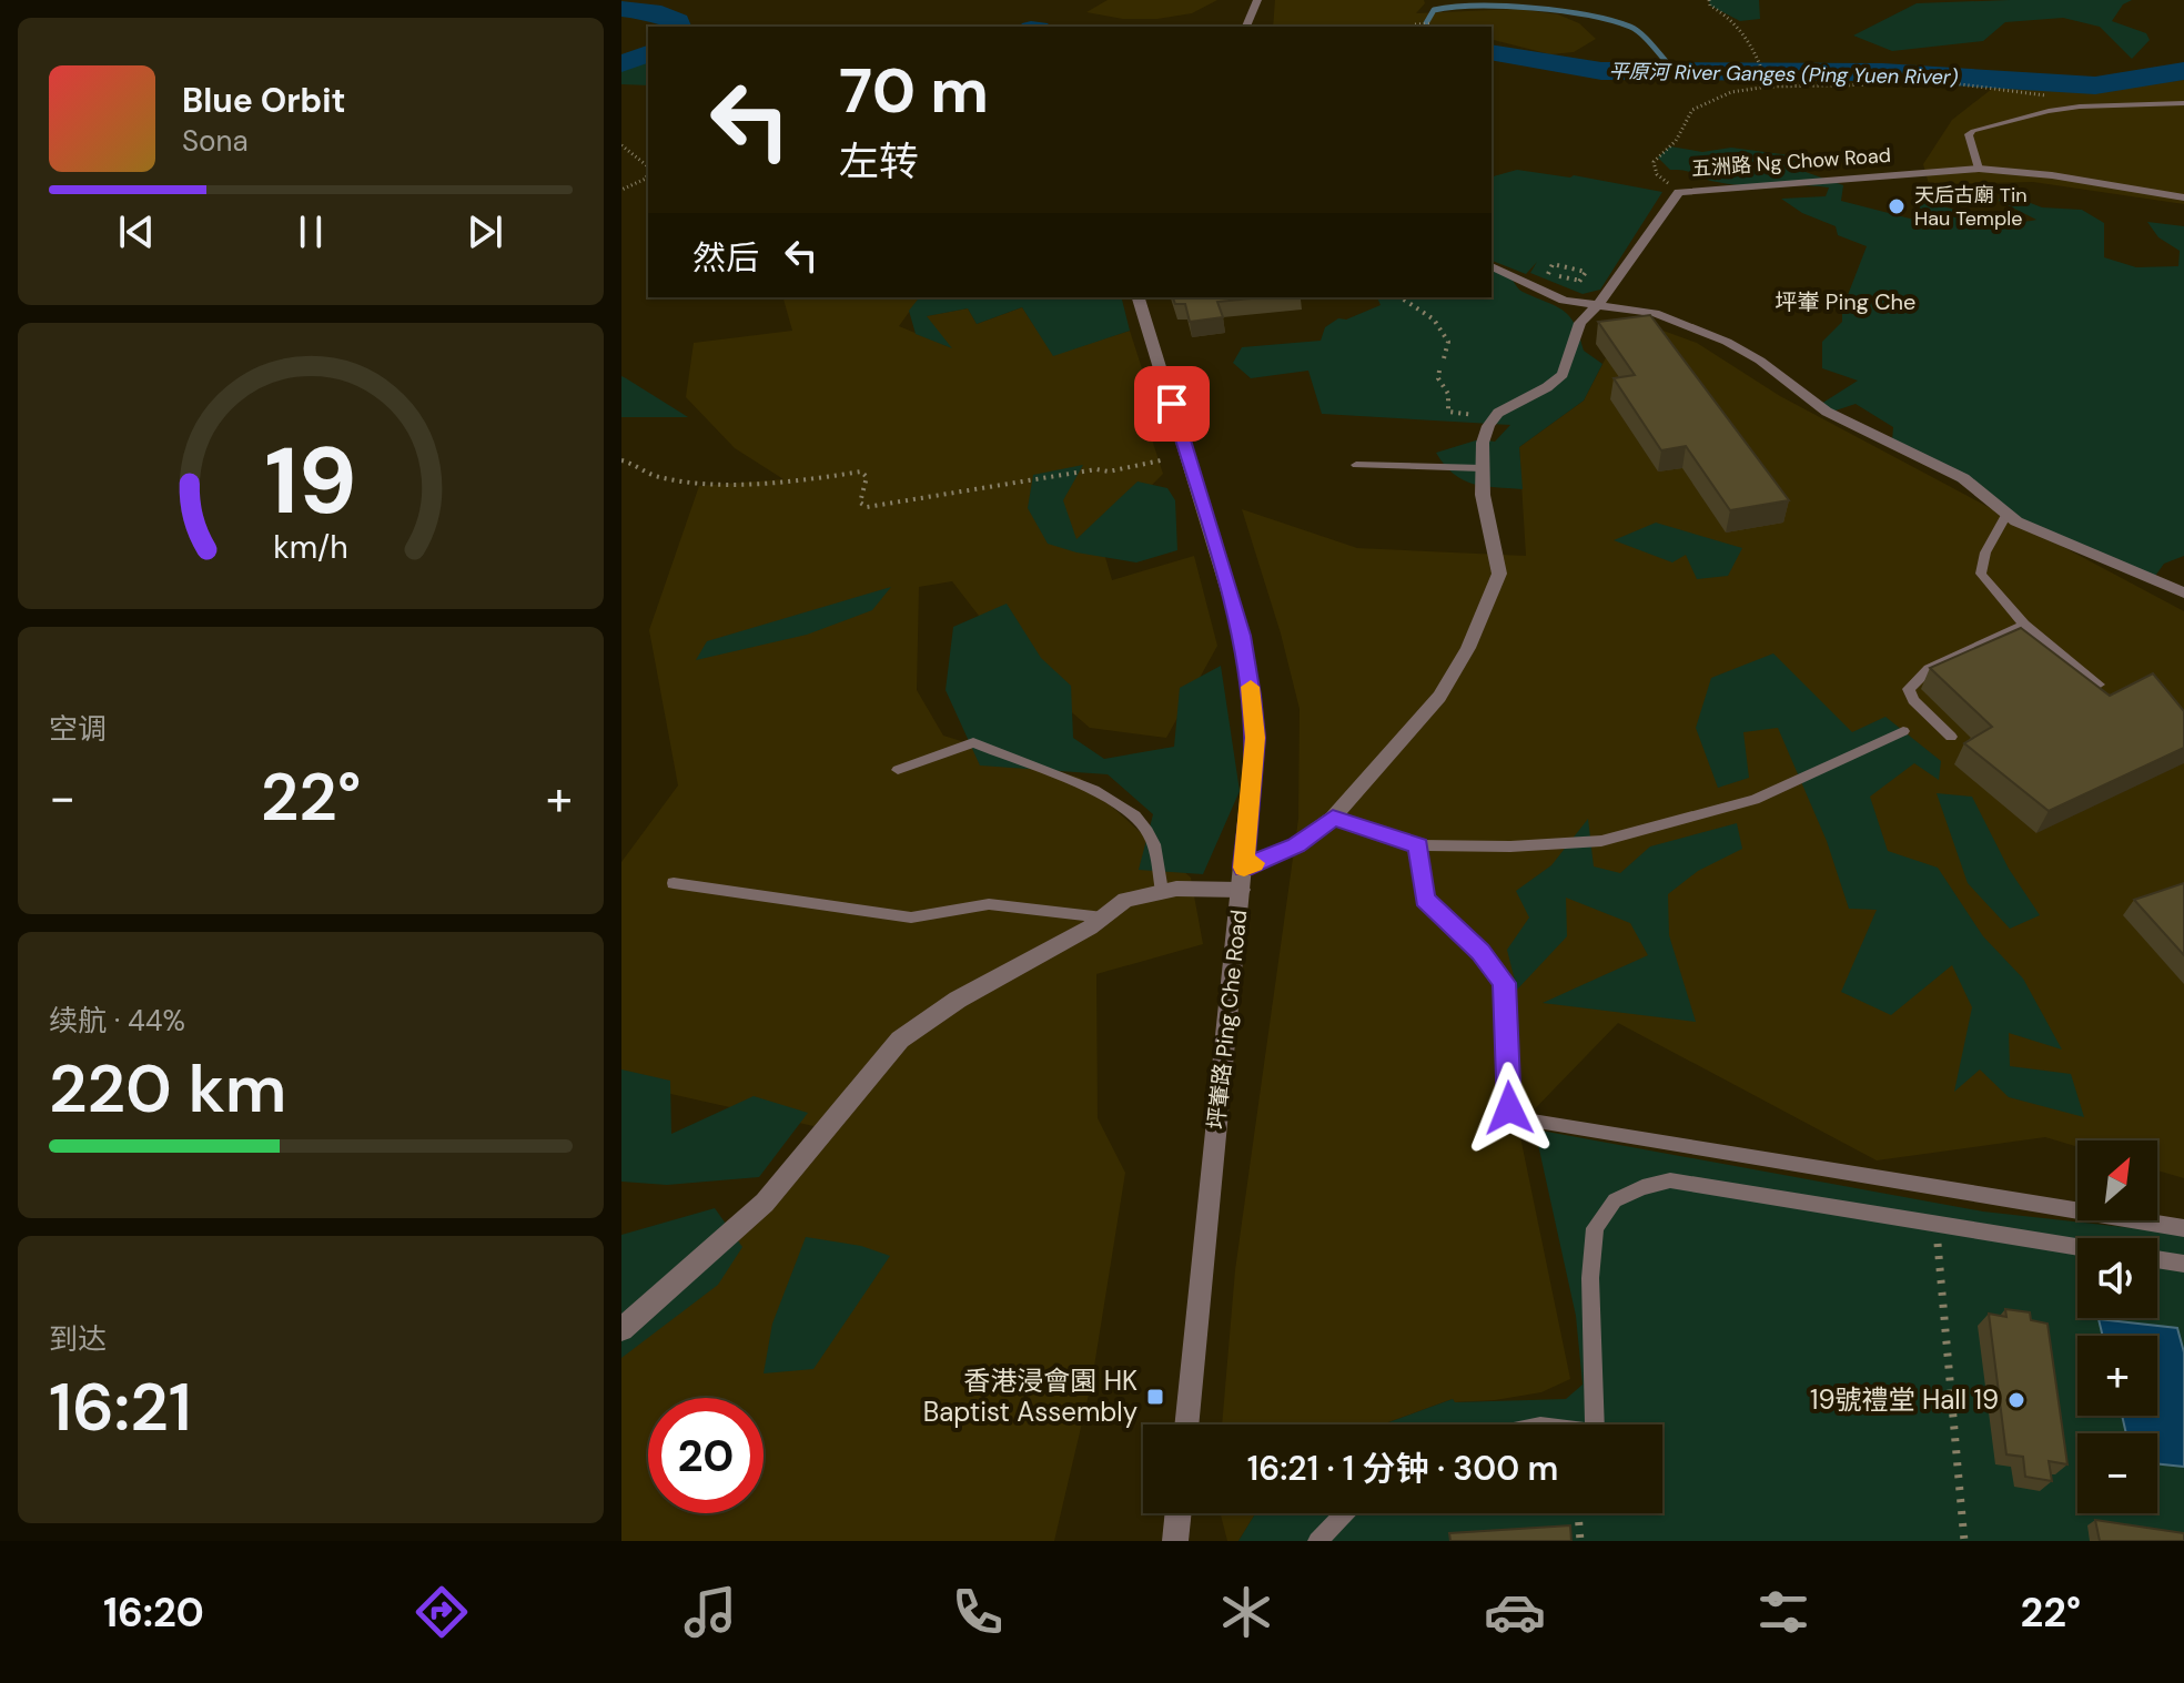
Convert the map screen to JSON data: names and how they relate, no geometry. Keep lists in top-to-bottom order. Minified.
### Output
{"streets":{"street":["五洲路 Ng Chow Road","坪輋路 Ping Che Road"]},"crossings":[["五洲路 Ng Chow Road","坪輋路 Ping Che Road"]],"districts":["坪輋 Ping Che"],"water":["平原河 River Ganges (Ping Yuen River)"],"places":{"other":["天后古廟 Tin Hau Temple","19號禮堂 Hall 19"],"transit":["香港浸會園 HK Baptist Assembly"]},"north":"top right","page":{"turn":["70 m","左转"],"song":["Blue Orbit","Sona"],"then":"然后","tile":["空调",["续航 · 44%","220 km"],["到达","16:21"]],"heat":["−","22°","+"],"map_buttons":["+","−"],"limit":"20","trip":"16:21 · 1 分钟 · 300 m","tabs":["16:20","22°"],"gauge":["19","km/h"]}}
